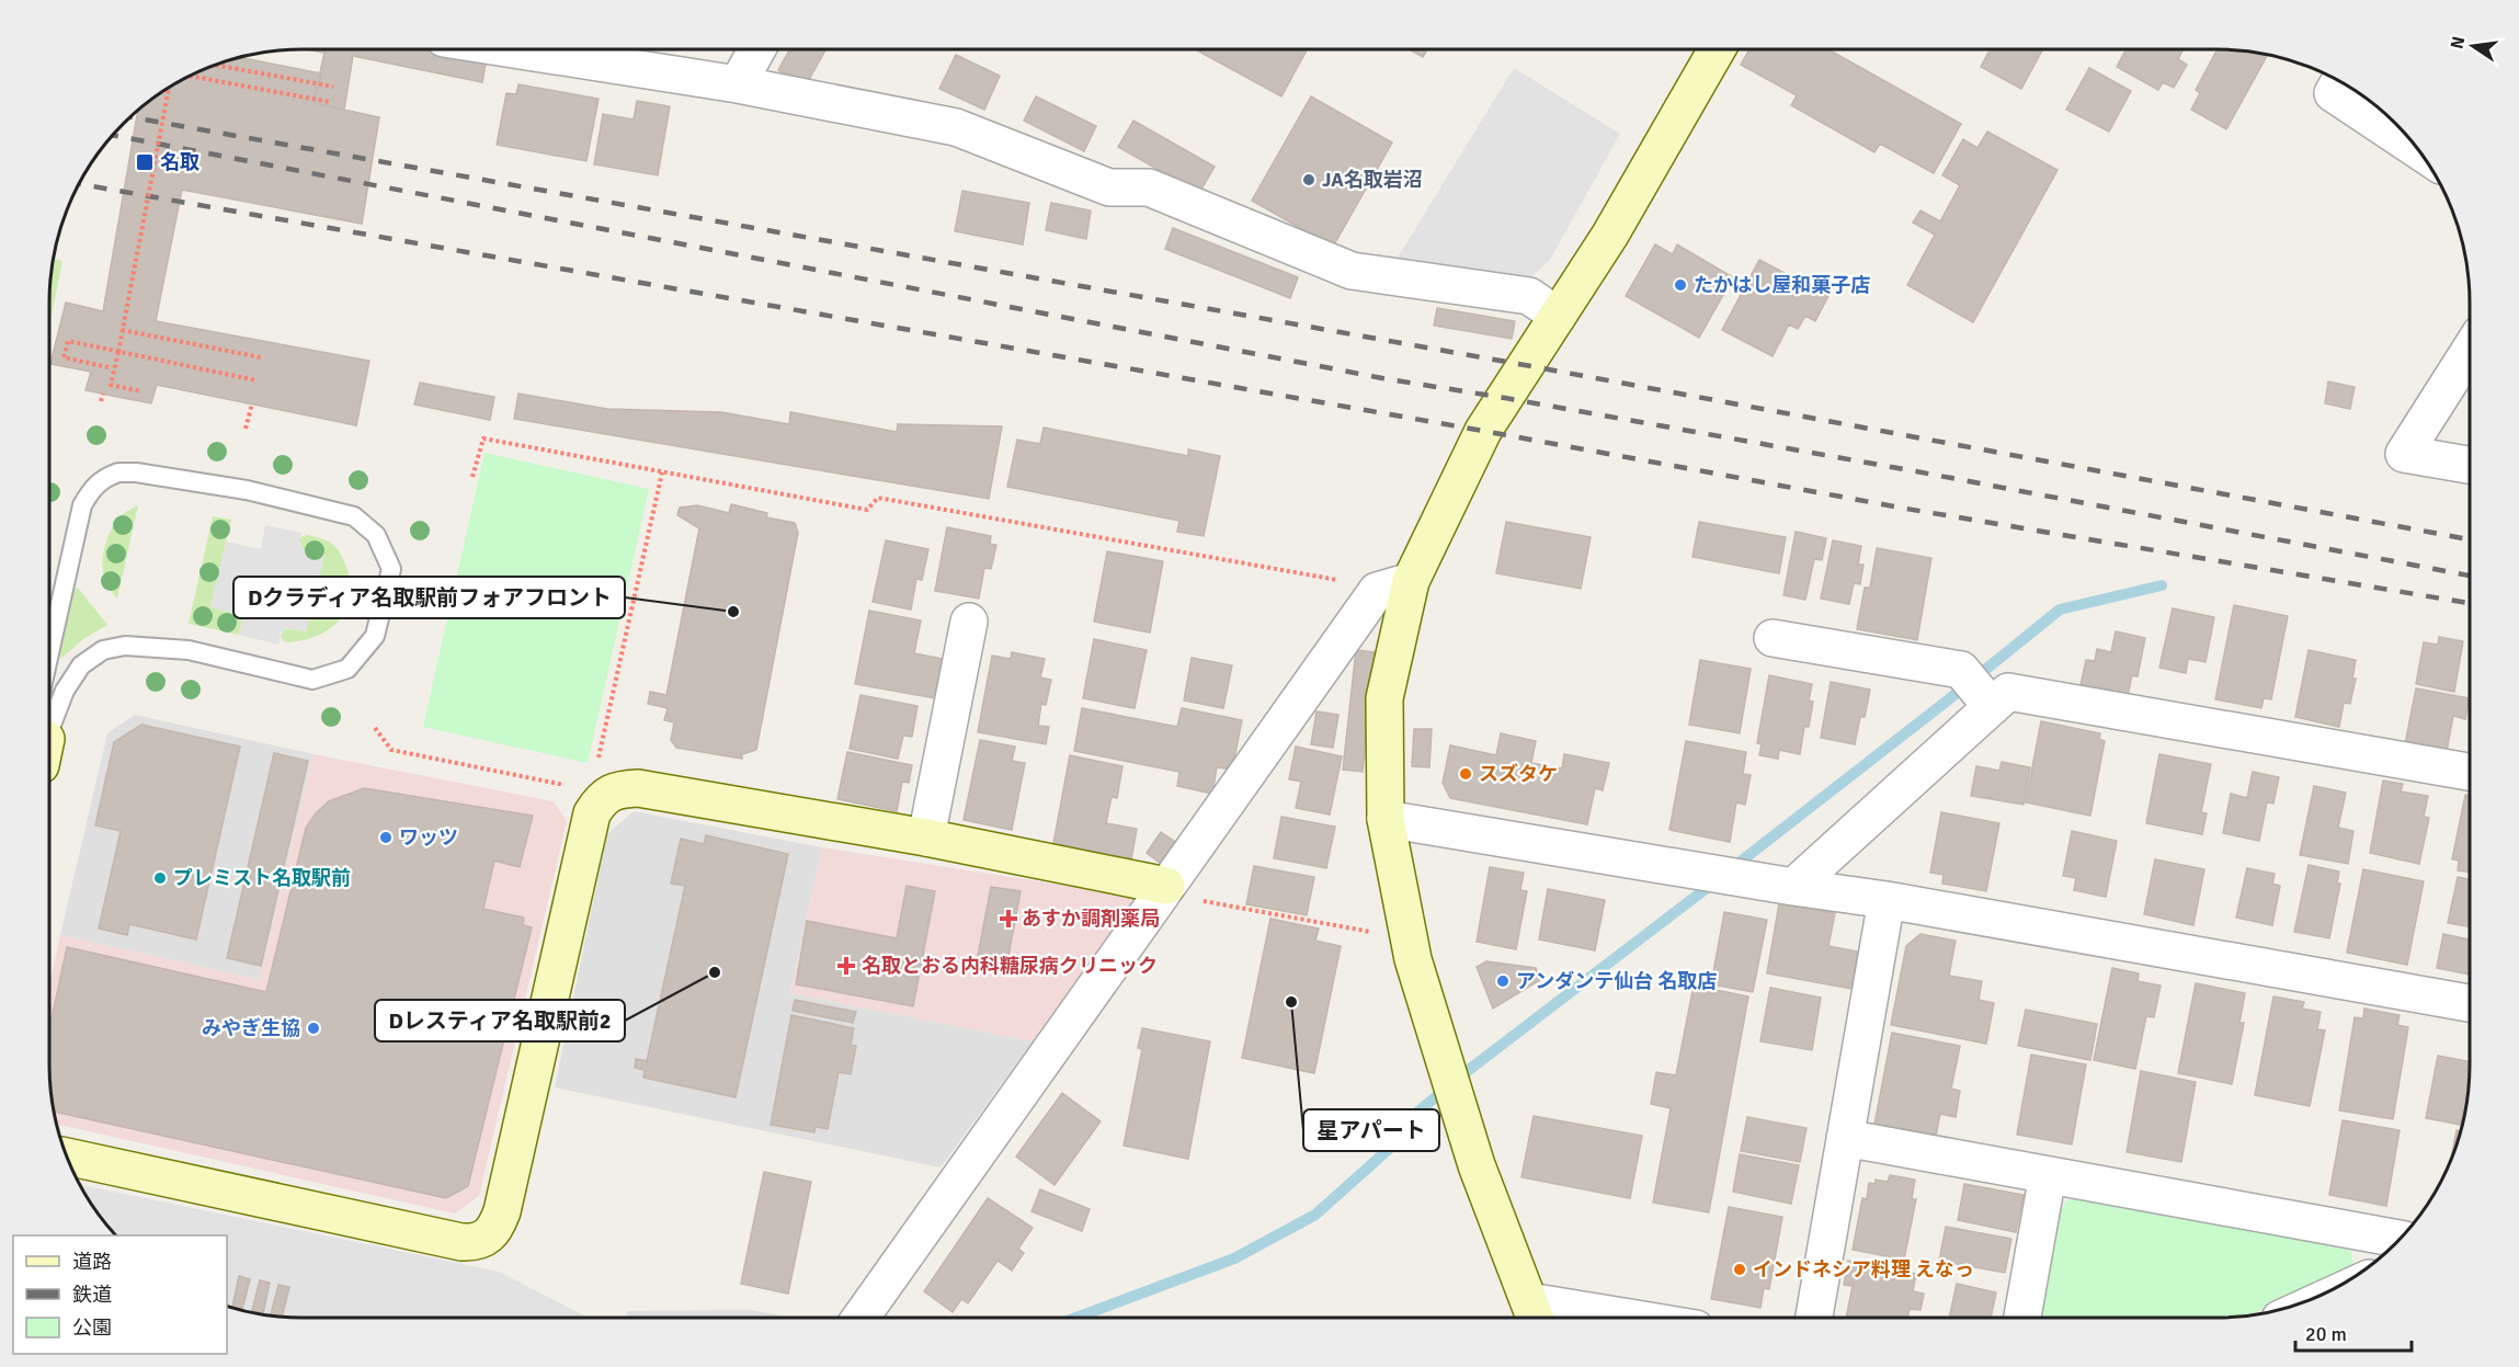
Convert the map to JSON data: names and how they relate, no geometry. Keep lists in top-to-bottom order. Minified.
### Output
{"places":{"transit":["名取"],"other":["JA名取岩沼","たかはし屋和菓子店","Dクラディア名取駅前フォアフロント","スズタケ","ワッツ","プレミスト名取駅前","Dレスティア名取駅前2","アンダンテ仙台 名取店","星アパート","みやぎ生協","インドネシア料理 えなっ"],"health":["あすか調剤薬局","名取とおる内科糖尿病クリニック"]},"legend":["道路","鉄道","公園"],"scale_bar":"20 m","north":"left"}
